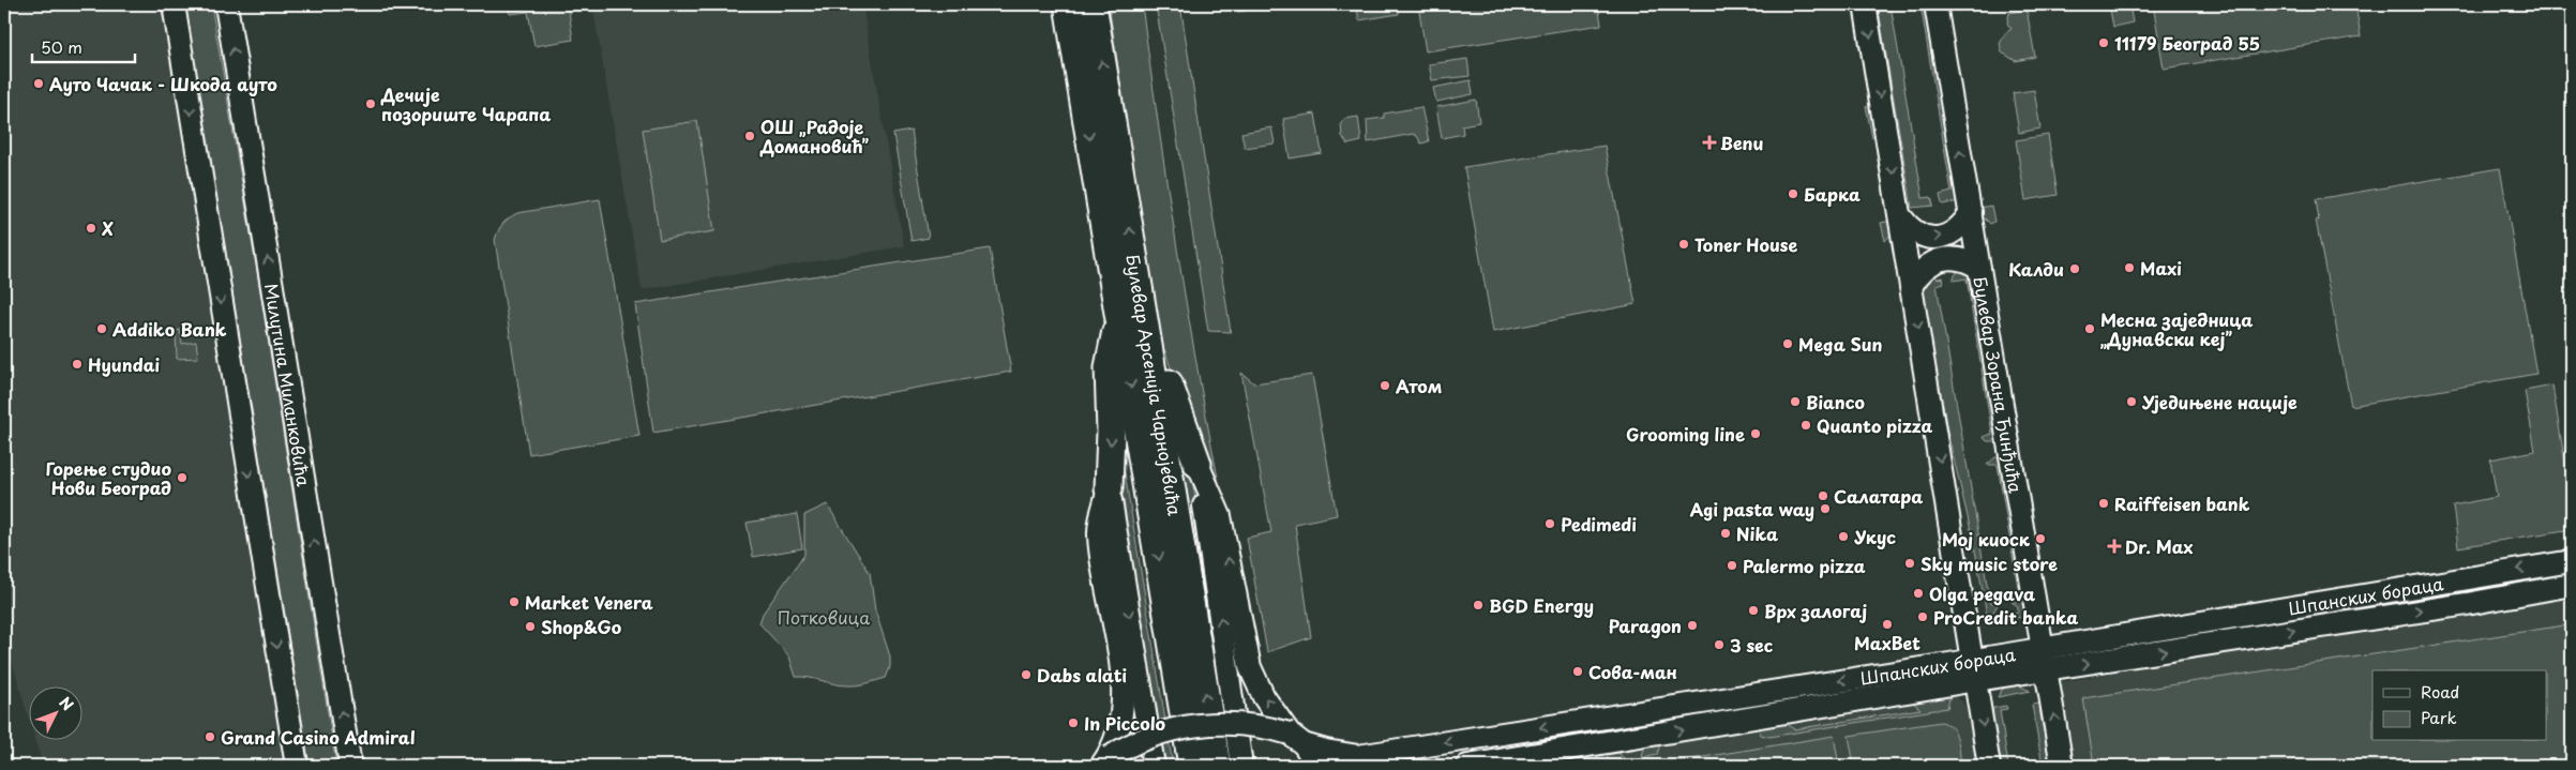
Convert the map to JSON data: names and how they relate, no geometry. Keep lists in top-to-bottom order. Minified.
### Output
{"streets":{"highway":["Булевар Арсенија Чарнојевића"],"street":["Булевар Зорана Ђинђића","Милутина Миланковића","Шпанских бораца"]},"crossings":[["Булевар Зорана Ђинђића","Шпанских бораца"]],"parks":["Потковица"],"places":{"other":["11179 Београд 55","Ауто Чачак - Шкода ауто","Дечије позориште Чарапа","ОШ „Радоје Домановић”","Барка","X","Toner House","Maxi","Калди","Addiko Bank","Месна заједница „Дунавски кеј”","Mega Sun","Hyundai","Атом","Bianco","Уједињене нације","Quanto pizza","Grooming line","Горење студио Нови Београд","Салатара","Raiffeisen bank","Agi pasta way","Pedimedi","Nika","Укус","Мој киоск","Sky music store","Palermo pizza","Olga pegava","Market Venera","BGD Energy","Врх залогај","ProCredit banka","MaxBet","Paragon","Shop&Go","3 sec","Сова-ман","Dabs alati","In Piccolo","Grand Casino Admiral"],"health":["Benu","Dr. Max"]},"legend":["Road","Park"],"scale_bar":"50 m","north":"top right"}
